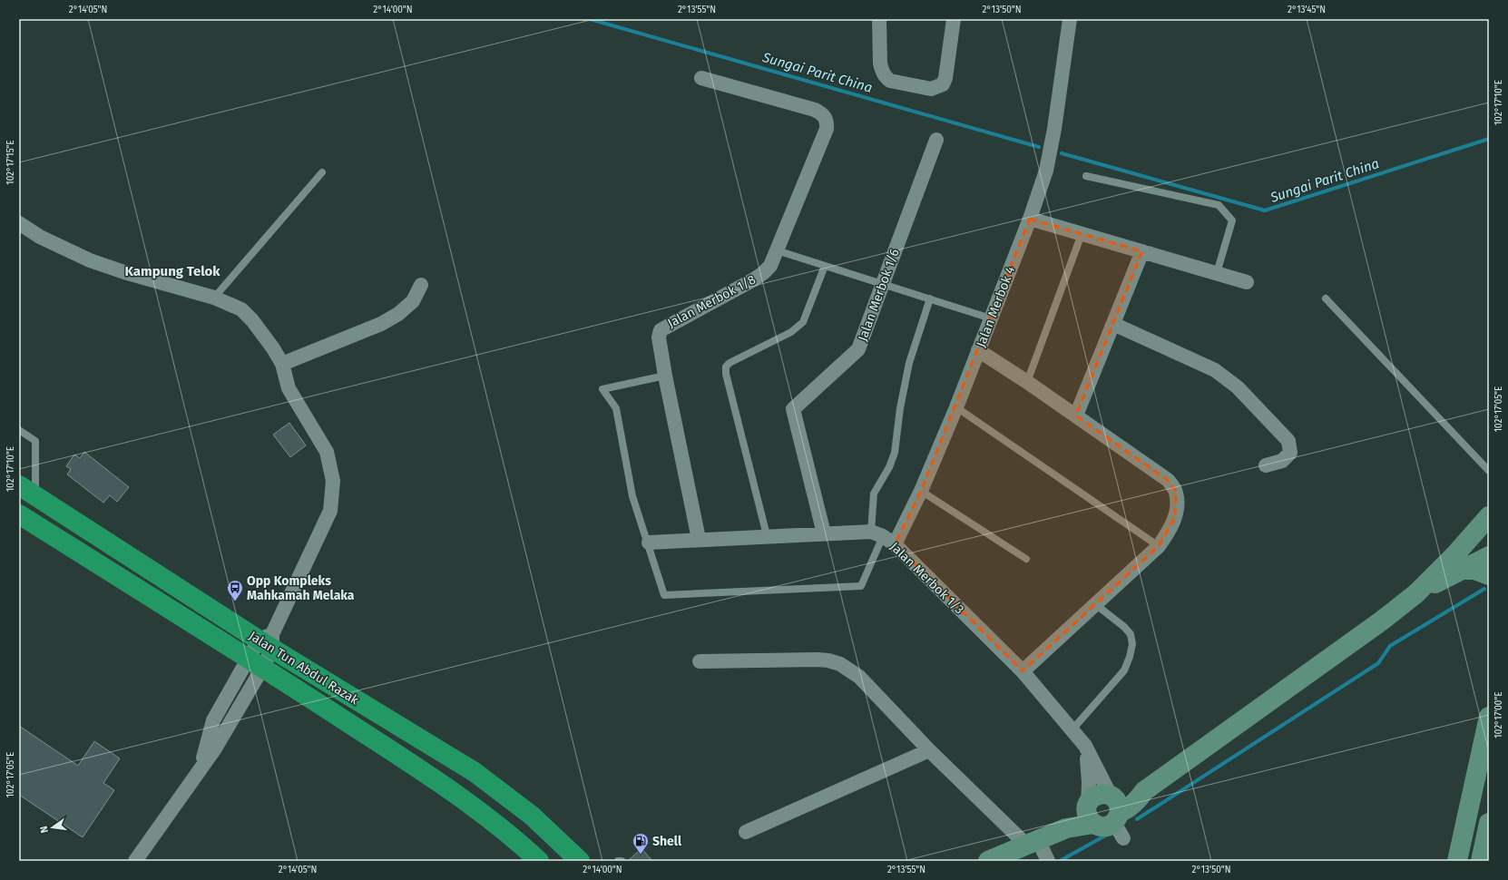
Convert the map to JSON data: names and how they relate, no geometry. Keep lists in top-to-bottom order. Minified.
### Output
{"streets":{"highway":["Jalan Tun Abdul Razak"],"street":["Jalan Merbok 1/6","Jalan Merbok 1/8","Jalan Merbok 4","Jalan Merbok 1/3"]},"crossings":[["Jalan Merbok 4","Jalan Merbok 1/3"]],"districts":["Kampung Telok"],"water":["Sungai Parit China"],"places":{"bus stop":["Opp Kompleks Mahkamah Melaka"],"fuel station":["Shell"]},"north":"left","coordinates":["2°14'05\"N","2°14'00\"N","2°13'55\"N","2°13'50\"N","2°13'45\"N","102°17'10\"E","102°17'15\"E","102°17'05\"E","102°17'00\"E"]}
